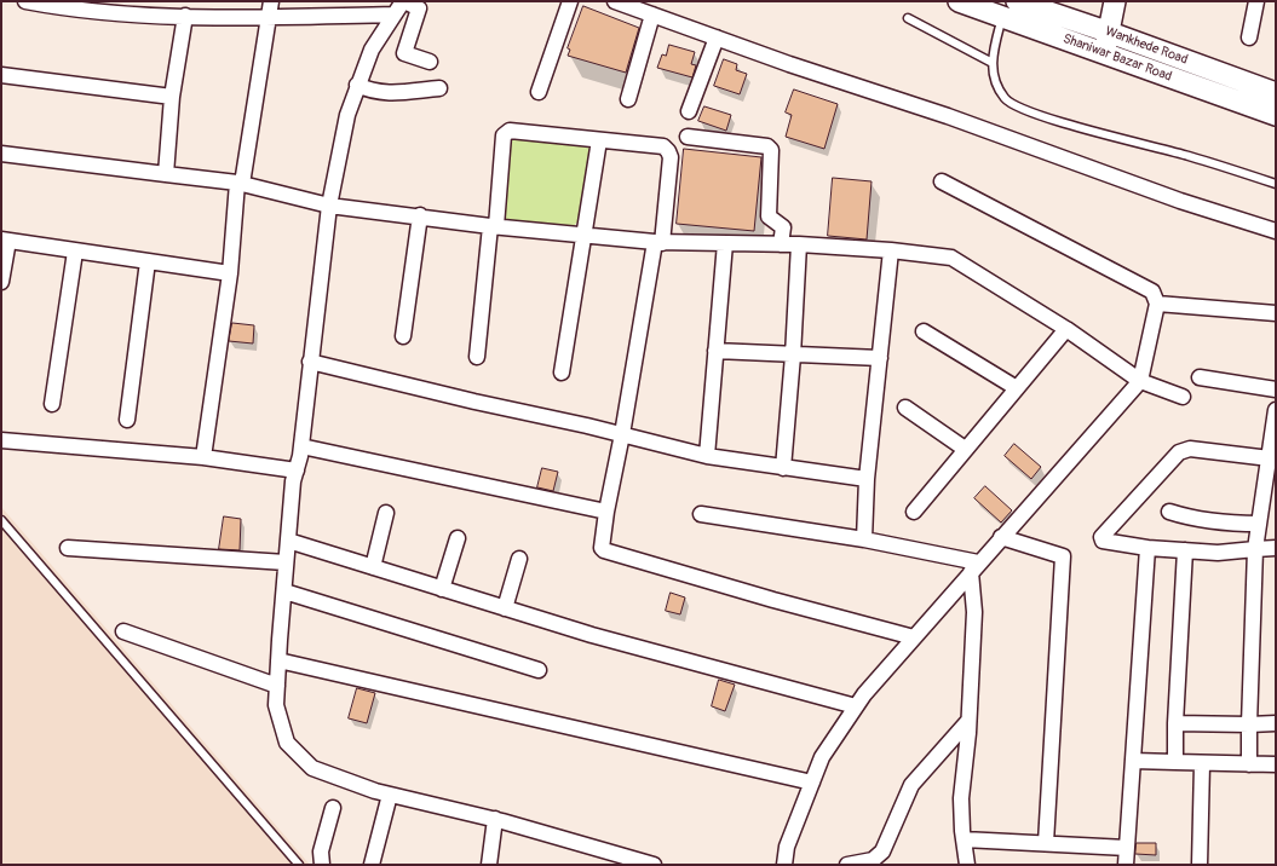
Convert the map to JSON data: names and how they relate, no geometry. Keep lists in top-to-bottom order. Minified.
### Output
{"streets":{"main road":["Wankhede Road","Shaniwar Bazar Road"]}}
